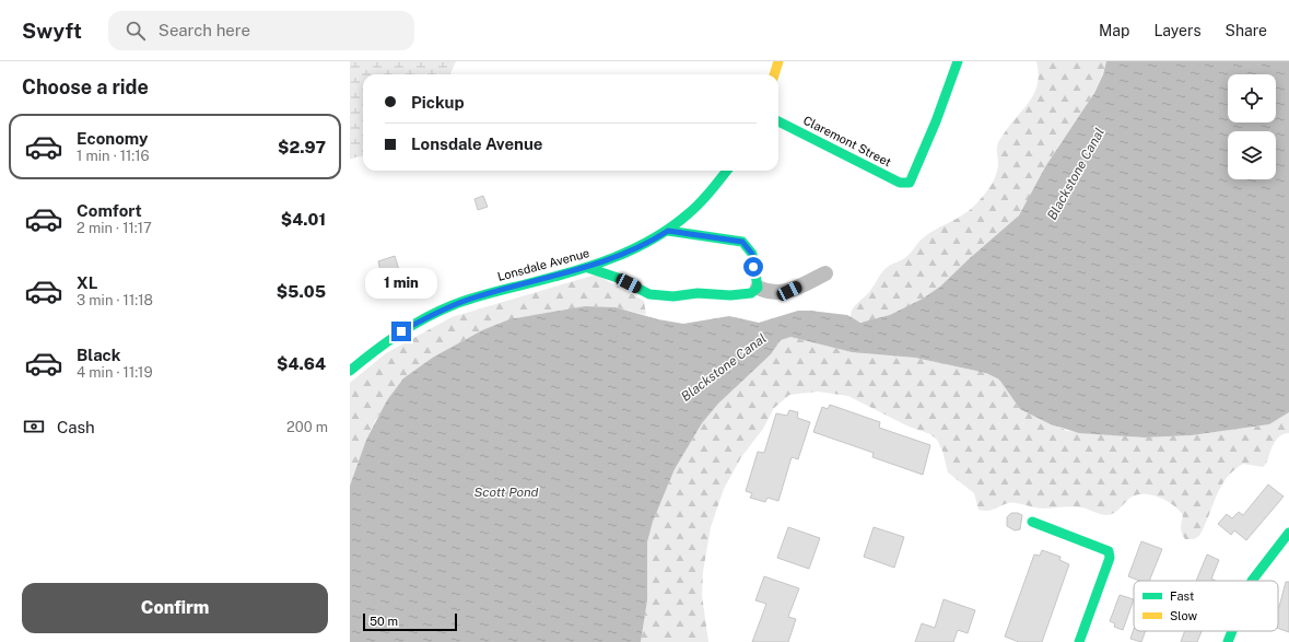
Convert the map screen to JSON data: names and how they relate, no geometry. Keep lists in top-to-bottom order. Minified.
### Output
{"streets":{"street":["Claremont Street","Lonsdale Avenue"]},"water":["Blackstone Canal","Scott Pond"],"legend":["Fast","Slow"],"scale_bar":"50 m","page":{"header":"Swyft","search":"Search here","nav":["Map","Layers","Share"],"heading":"Choose a ride","banner":["Pickup","Lonsdale Avenue"],"list":[{"name":"Economy","note":"1 min · 11:16","value":"$2.97"},{"name":"Comfort","note":"2 min · 11:17","value":"$4.01"},{"name":"XL","note":"3 min · 11:18","value":"$5.05"},{"name":"Black","note":"4 min · 11:19","value":"$4.64"}],"bubble":"1 min","pay":["Cash","200 m"],"buttons":"Confirm","scale":"50 m"}}
